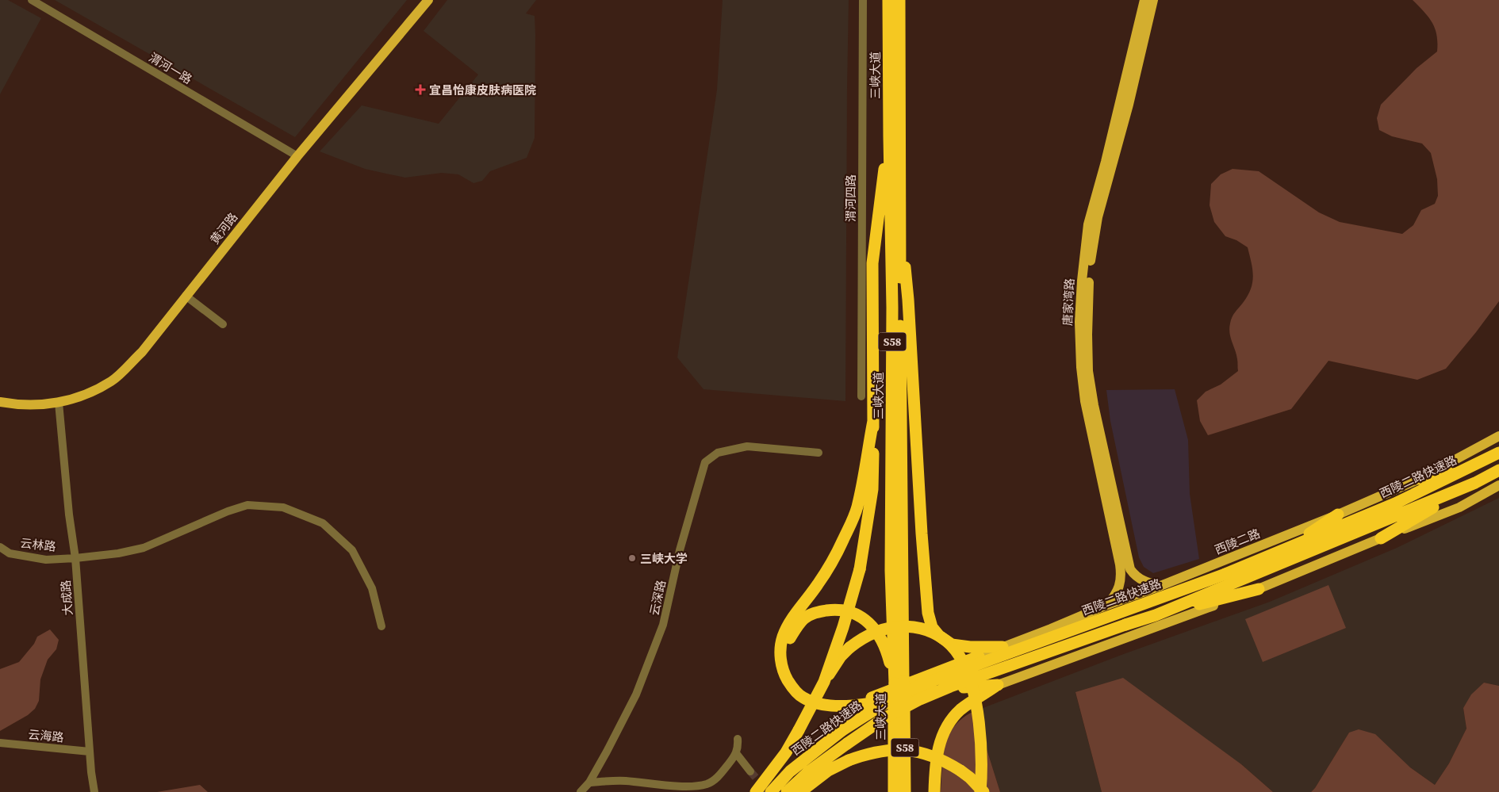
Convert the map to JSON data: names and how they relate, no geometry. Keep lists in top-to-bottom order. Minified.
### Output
{"streets":{"highway":["三峡大道","S58","西陵二路快速路"],"main road":["黄河路","唐家湾路","西陵二路"],"street":["渭河一路","渭河四路","云林路","大成路","云深路","云海路"]},"crossings":[["渭河一路","黄河路"],["黄河路","大成路"],["唐家湾路","西陵二路"],["云林路","大成路"],["大成路","云海路"]],"places":{"health":["宜昌怡康皮肤病医院"],"other":["三峡大学"]}}
